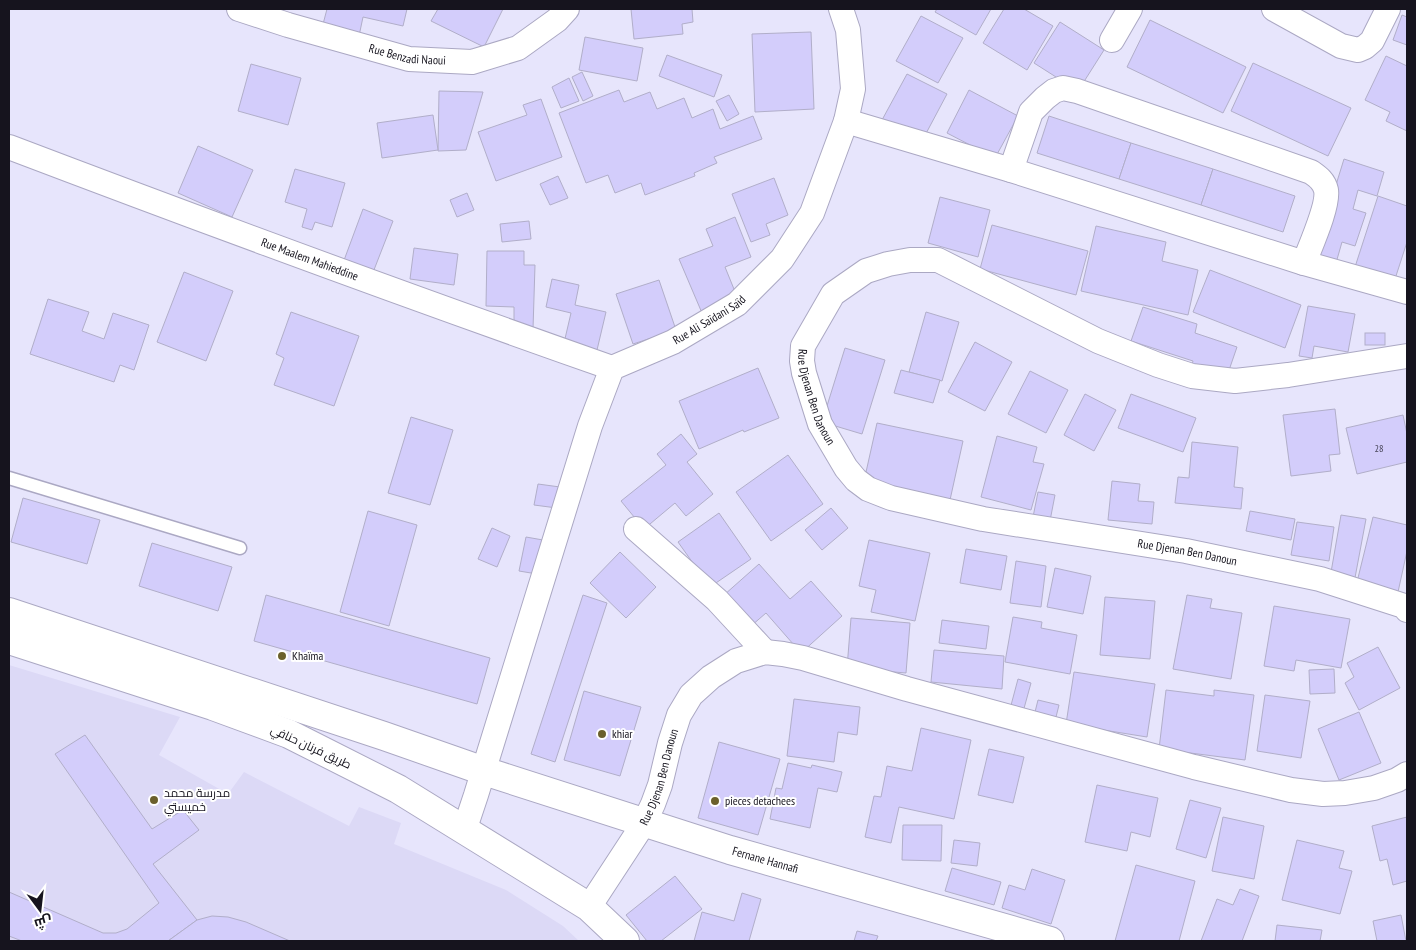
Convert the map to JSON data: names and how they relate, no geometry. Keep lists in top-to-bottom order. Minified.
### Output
{"streets":{"main road":["طريق فرنان حنافي","Fernane Hannafi"],"street":["Rue Benzadi Naoui","Rue Maalem Mahieddine","Rue Ali Saïdani Saïd","Rue Djenan Ben Danoun"]},"crossings":[["Rue Maalem Mahieddine","Rue Ali Saïdani Saïd"],["Rue Djenan Ben Danoun","طريق فرنان حنافي"],["Rue Djenan Ben Danoun","Fernane Hannafi"]],"places":["Khaïma","khiar","مدرسة محمد خميستي","pieces detachees"],"house_numbers":["28"],"north":"bottom"}
